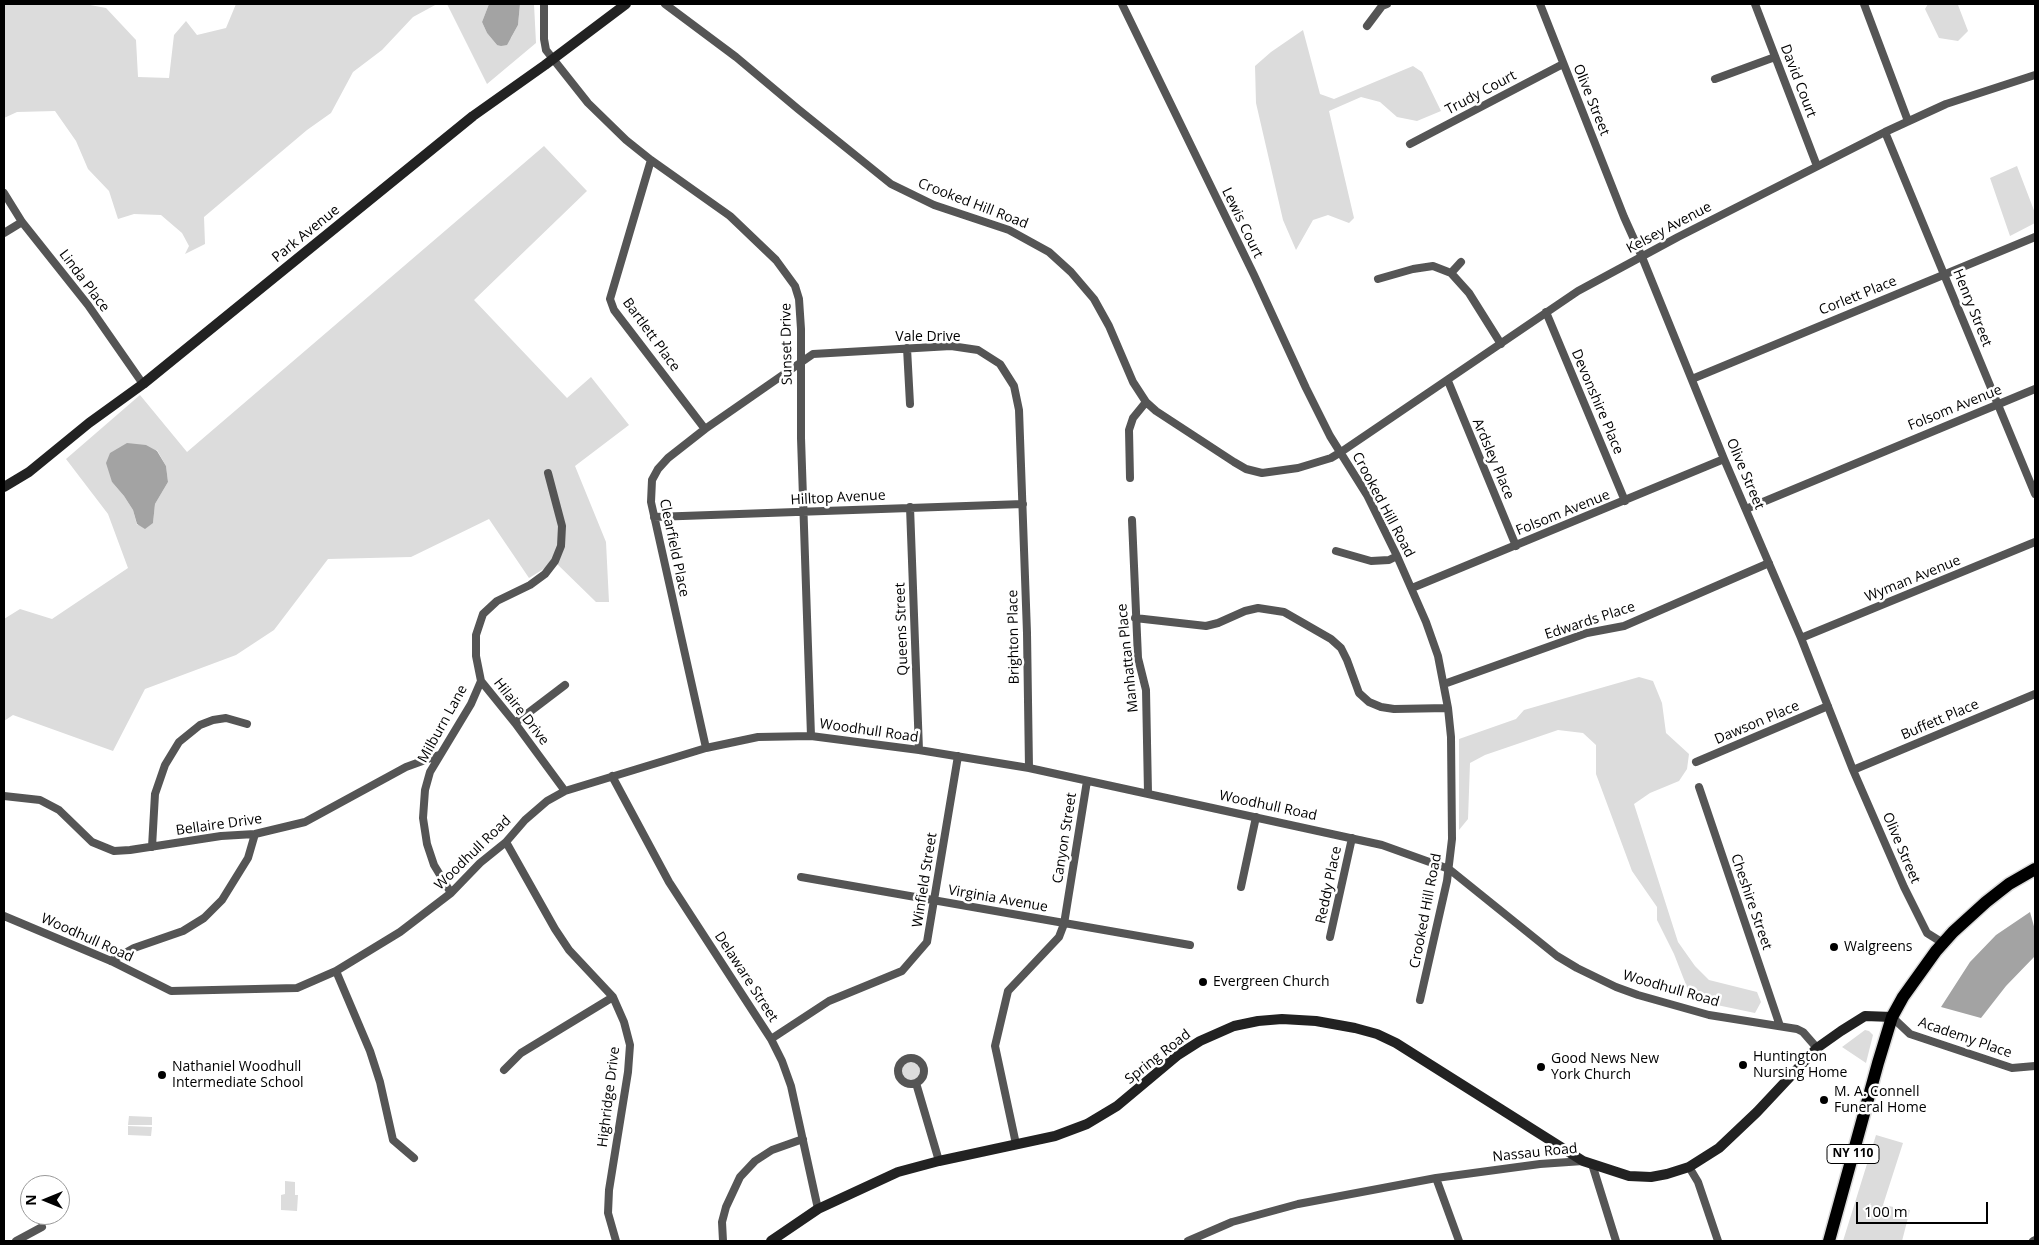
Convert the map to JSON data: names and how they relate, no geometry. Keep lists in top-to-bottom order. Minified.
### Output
{"streets":{"main road":["Park Avenue","Spring Road","Nassau Road","NY 110"],"street":["David Court","Trudy Court","Olive Street","Crooked Hill Road","Lewis Court","Kelsey Avenue","Linda Place","Corlett Place","Henry Street","Bartlett Place","Vale Drive","Sunset Drive","Devonshire Place","Folsom Avenue","Ardsley Place","Hilltop Avenue","Clearfield Place","Wyman Avenue","Edwards Place","Queens Street","Brighton Place","Manhattan Place","Hilaire Drive","Buffett Place","Dawson Place","Milburn Lane","Woodhull Road","Bellaire Drive","Canyon Street","Winfield Street","Reddy Place","Virginia Avenue","Cheshire Street","Delaware Street","Academy Place","Highridge Drive"]},"crossings":[["David Court","Kelsey Avenue"],["Trudy Court","Olive Street"],["Olive Street","Kelsey Avenue"],["Olive Street","Corlett Place"],["Olive Street","Folsom Avenue"],["Olive Street","Wyman Avenue"],["Olive Street","Edwards Place"],["Olive Street","Buffett Place"],["Olive Street","Dawson Place"],["Olive Street","NY 110"],["Crooked Hill Road","Lewis Court"],["Crooked Hill Road","Kelsey Avenue"],["Crooked Hill Road","Folsom Avenue"],["Crooked Hill Road","Edwards Place"],["Crooked Hill Road","Woodhull Road"],["Lewis Court","Kelsey Avenue"],["Kelsey Avenue","Henry Street"],["Kelsey Avenue","Devonshire Place"],["Kelsey Avenue","Ardsley Place"],["Park Avenue","Linda Place"],["Park Avenue","Sunset Drive"],["Corlett Place","Henry Street"],["Henry Street","Folsom Avenue"],["Bartlett Place","Sunset Drive"],["Bartlett Place","Clearfield Place"],["Vale Drive","Sunset Drive"],["Vale Drive","Hilltop Avenue"],["Vale Drive","Clearfield Place"],["Vale Drive","Brighton Place"],["Sunset Drive","Hilltop Avenue"],["Sunset Drive","Clearfield Place"],["Sunset Drive","Woodhull Road"],["Devonshire Place","Folsom Avenue"],["Folsom Avenue","Ardsley Place"],["Hilltop Avenue","Clearfield Place"],["Hilltop Avenue","Queens Street"],["Hilltop Avenue","Brighton Place"],["Clearfield Place","Woodhull Road"],["Queens Street","Woodhull Road"],["Brighton Place","Woodhull Road"],["Manhattan Place","Woodhull Road"],["Hilaire Drive","Milburn Lane"],["Hilaire Drive","Woodhull Road"],["Milburn Lane","Woodhull Road"],["Milburn Lane","Bellaire Drive"],["Woodhull Road","Canyon Street"],["Woodhull Road","Winfield Street"],["Woodhull Road","Reddy Place"],["Woodhull Road","Cheshire Street"],["Woodhull Road","Delaware Street"],["Woodhull Road","Highridge Drive"],["Woodhull Road","Nassau Road"],["Canyon Street","Virginia Avenue"],["Canyon Street","Spring Road"],["Winfield Street","Virginia Avenue"],["Winfield Street","Delaware Street"],["Delaware Street","Spring Road"],["Academy Place","Nassau Road"],["Academy Place","NY 110"],["Spring Road","Nassau Road"],["Nassau Road","NY 110"]],"places":["Walgreens","Evergreen Church","Huntington Nursing Home","Good News New York Church","Nathaniel Woodhull Intermediate School","M. A. Connell Funeral Home"],"scale_bar":"100 m","north":"left"}
